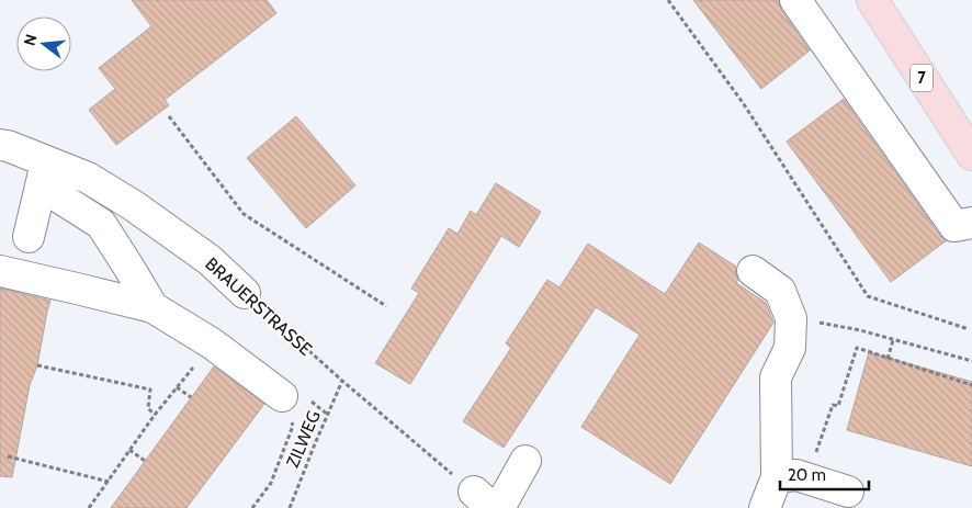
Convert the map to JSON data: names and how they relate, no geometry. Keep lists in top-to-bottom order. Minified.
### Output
{"streets":{"main road":["7"],"street":["BRAUERSTRASSE"],"path":["ZILWEG"]},"crossings":[["BRAUERSTRASSE","ZILWEG"]],"scale_bar":"20 m","north":"left"}
